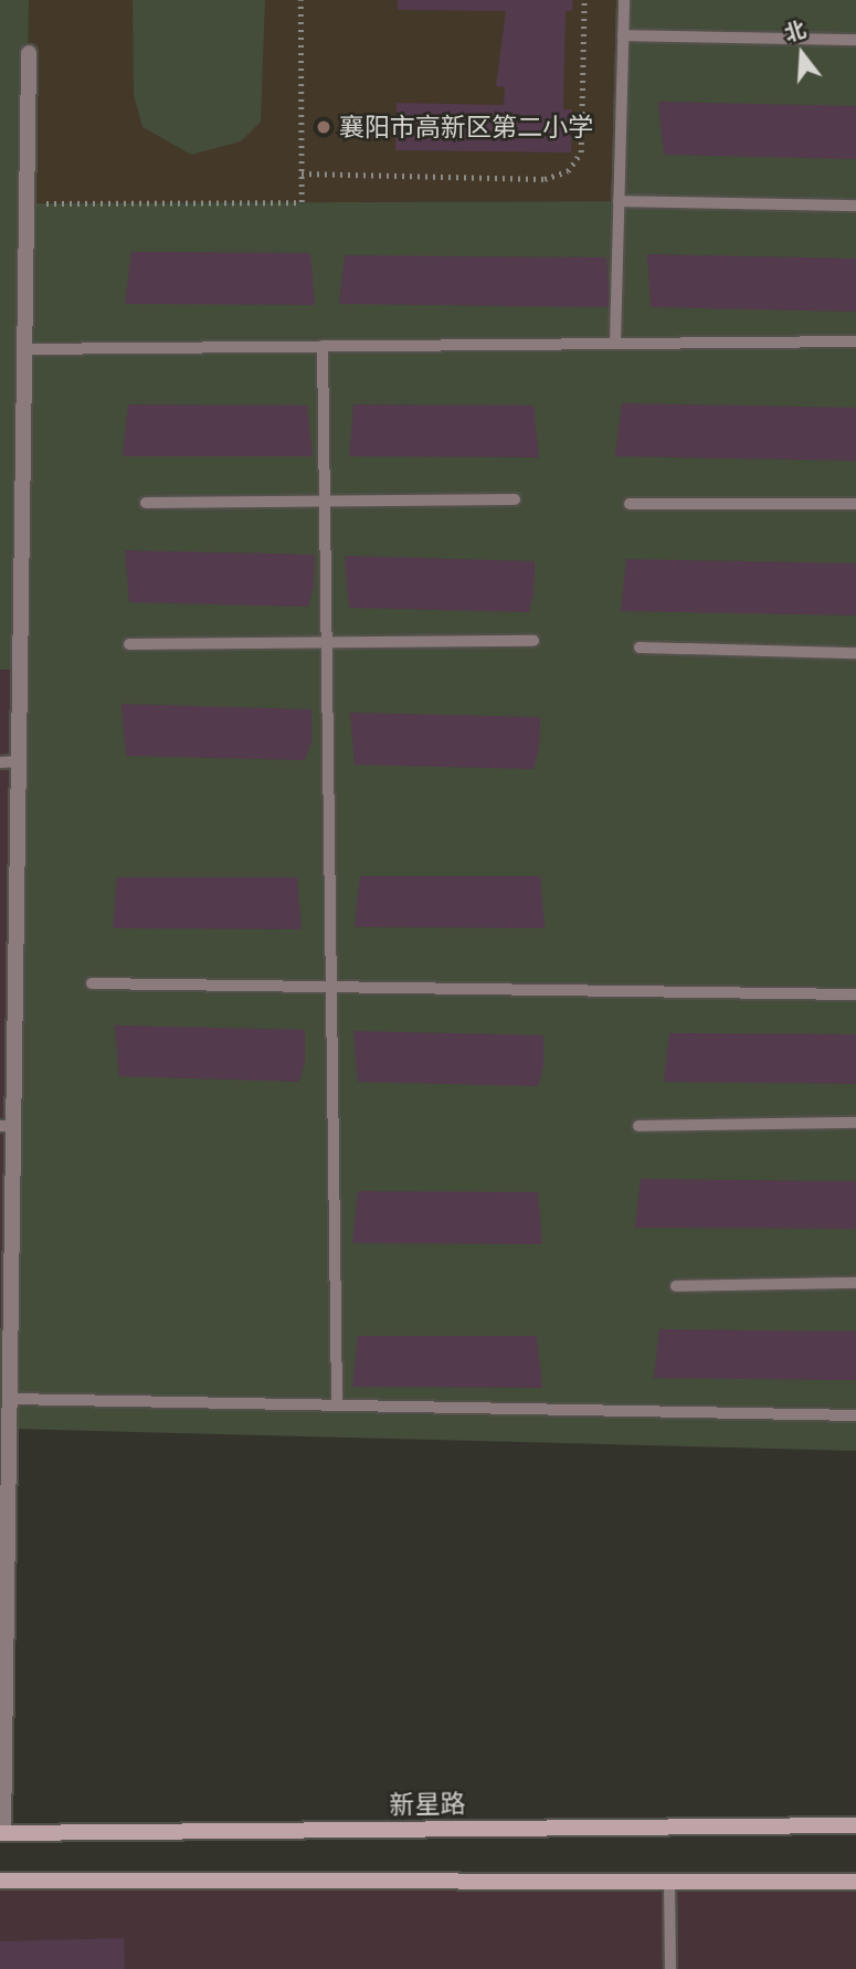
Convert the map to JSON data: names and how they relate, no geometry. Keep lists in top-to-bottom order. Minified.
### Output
{"streets":{"main road":["新星路"]},"places":["襄阳市高新区第二小学"],"north":"top"}
